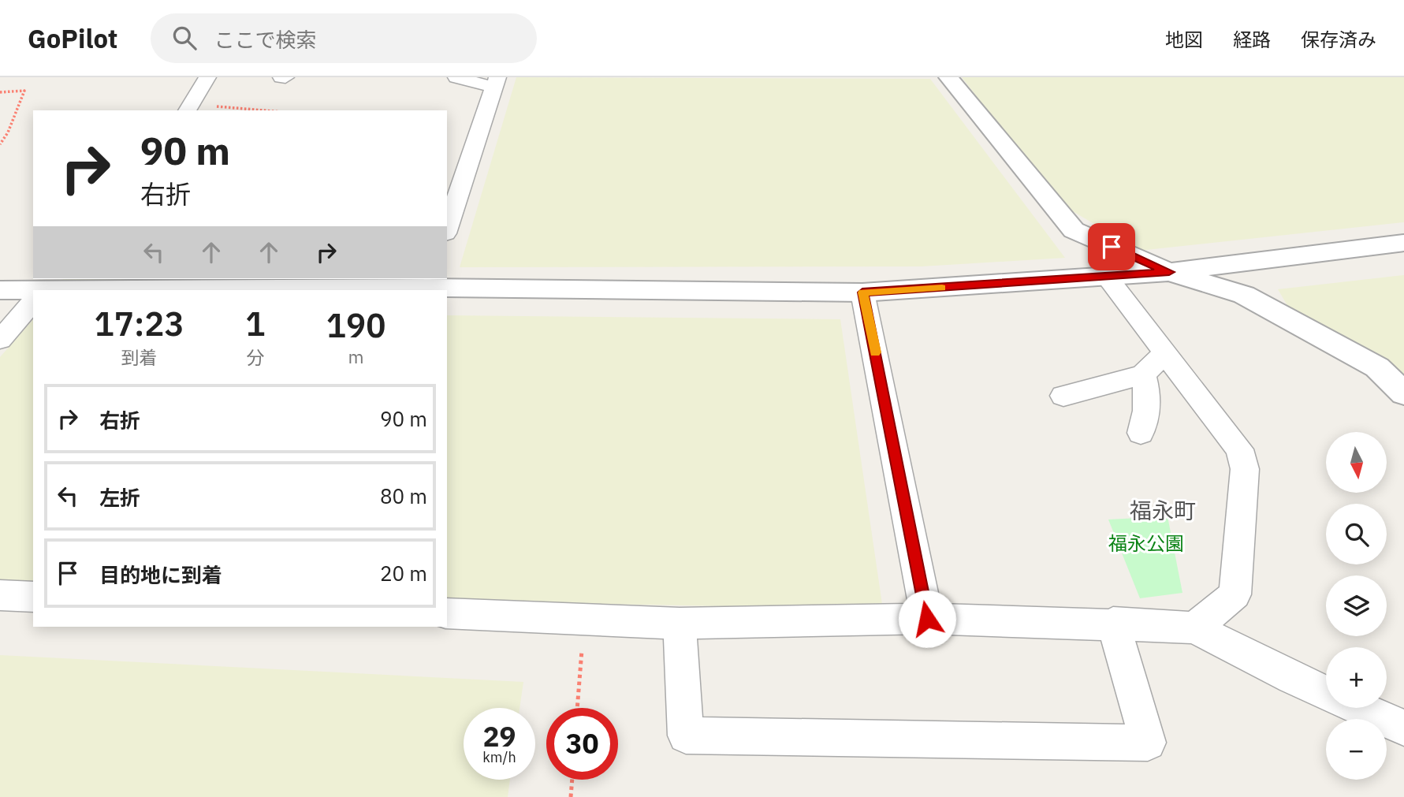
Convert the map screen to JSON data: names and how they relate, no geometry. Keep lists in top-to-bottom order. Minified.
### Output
{"districts":["福永町"],"parks":["福永公園"],"north":"bottom","page":{"header":"GoPilot","search":"ここで検索","nav":["地図","経路","保存済み"],"turn":["90 m","右折"],"eta":["17:23","到着","1","分","190","m"],"list":[{"name":"右折","value":"90 m"},{"name":"左折","value":"80 m"},{"name":"目的地に到着","value":"20 m"}],"map_buttons":["+","−"],"speed":"29 km/h","limit":"30"}}
